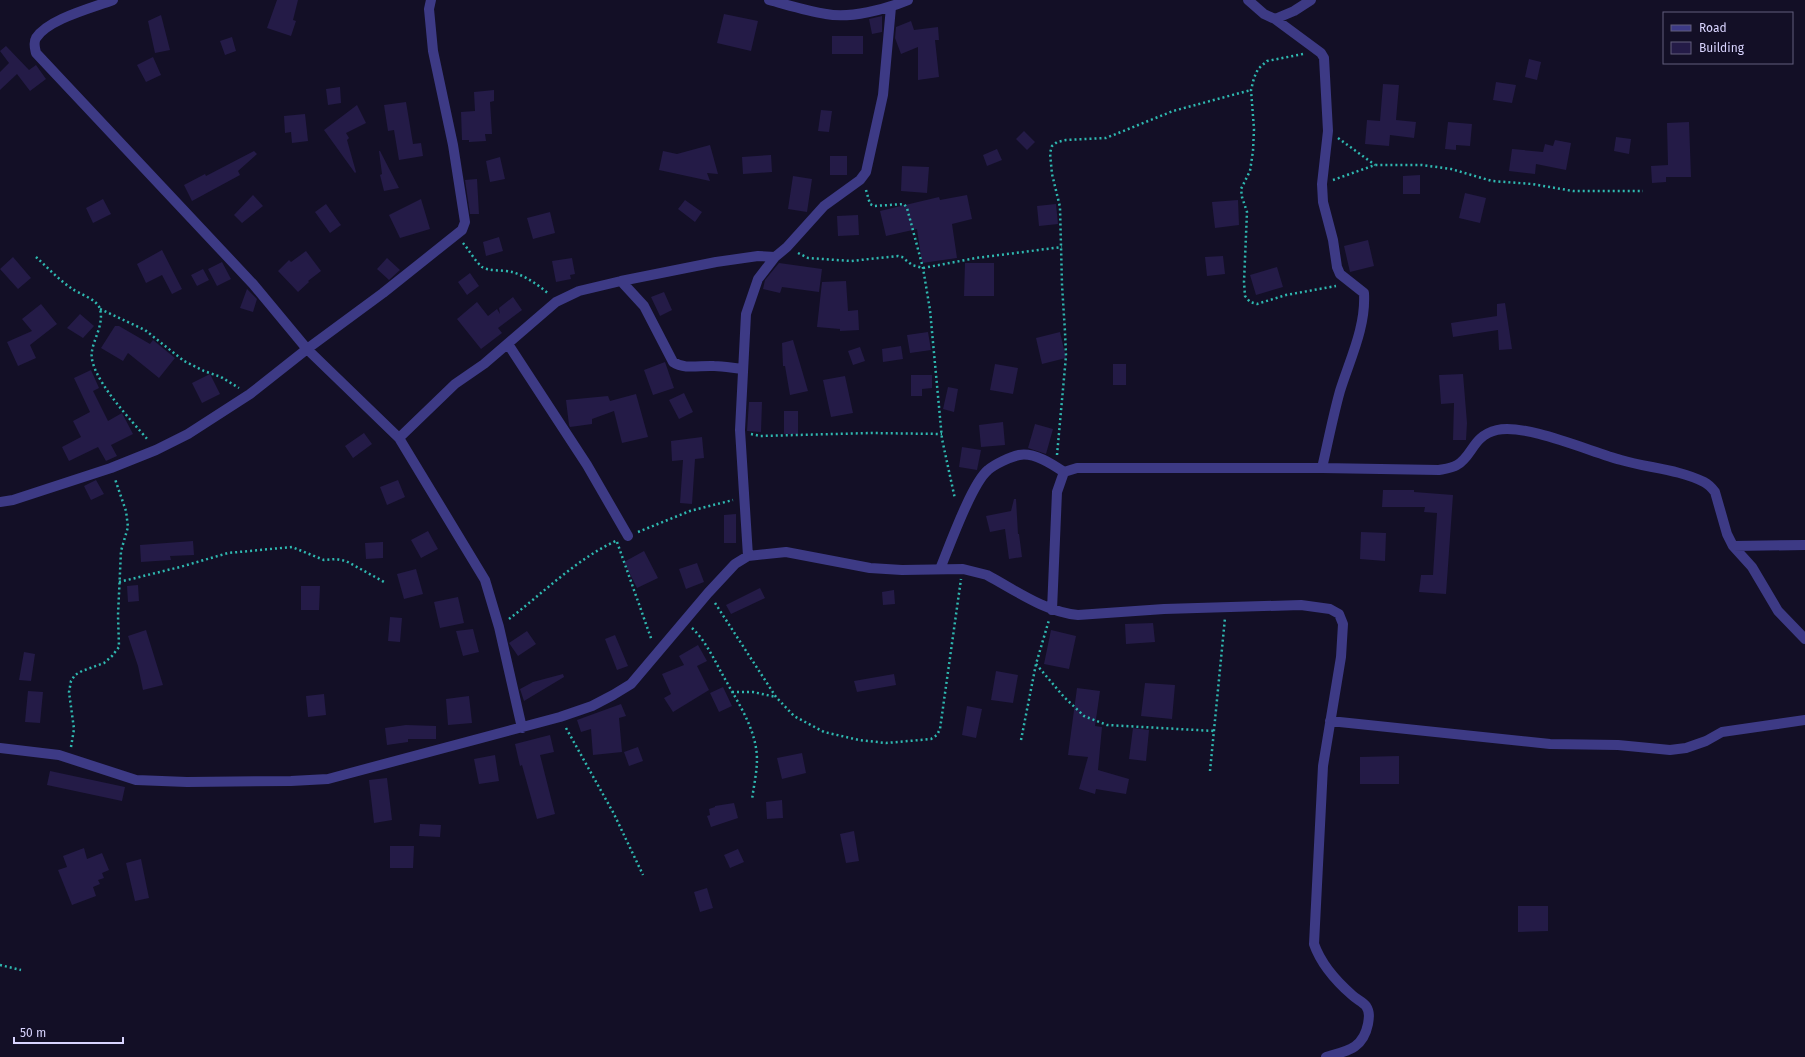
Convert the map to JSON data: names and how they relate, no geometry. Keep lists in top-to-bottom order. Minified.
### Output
{"legend":["Road","Building"],"scale_bar":"50 m"}
